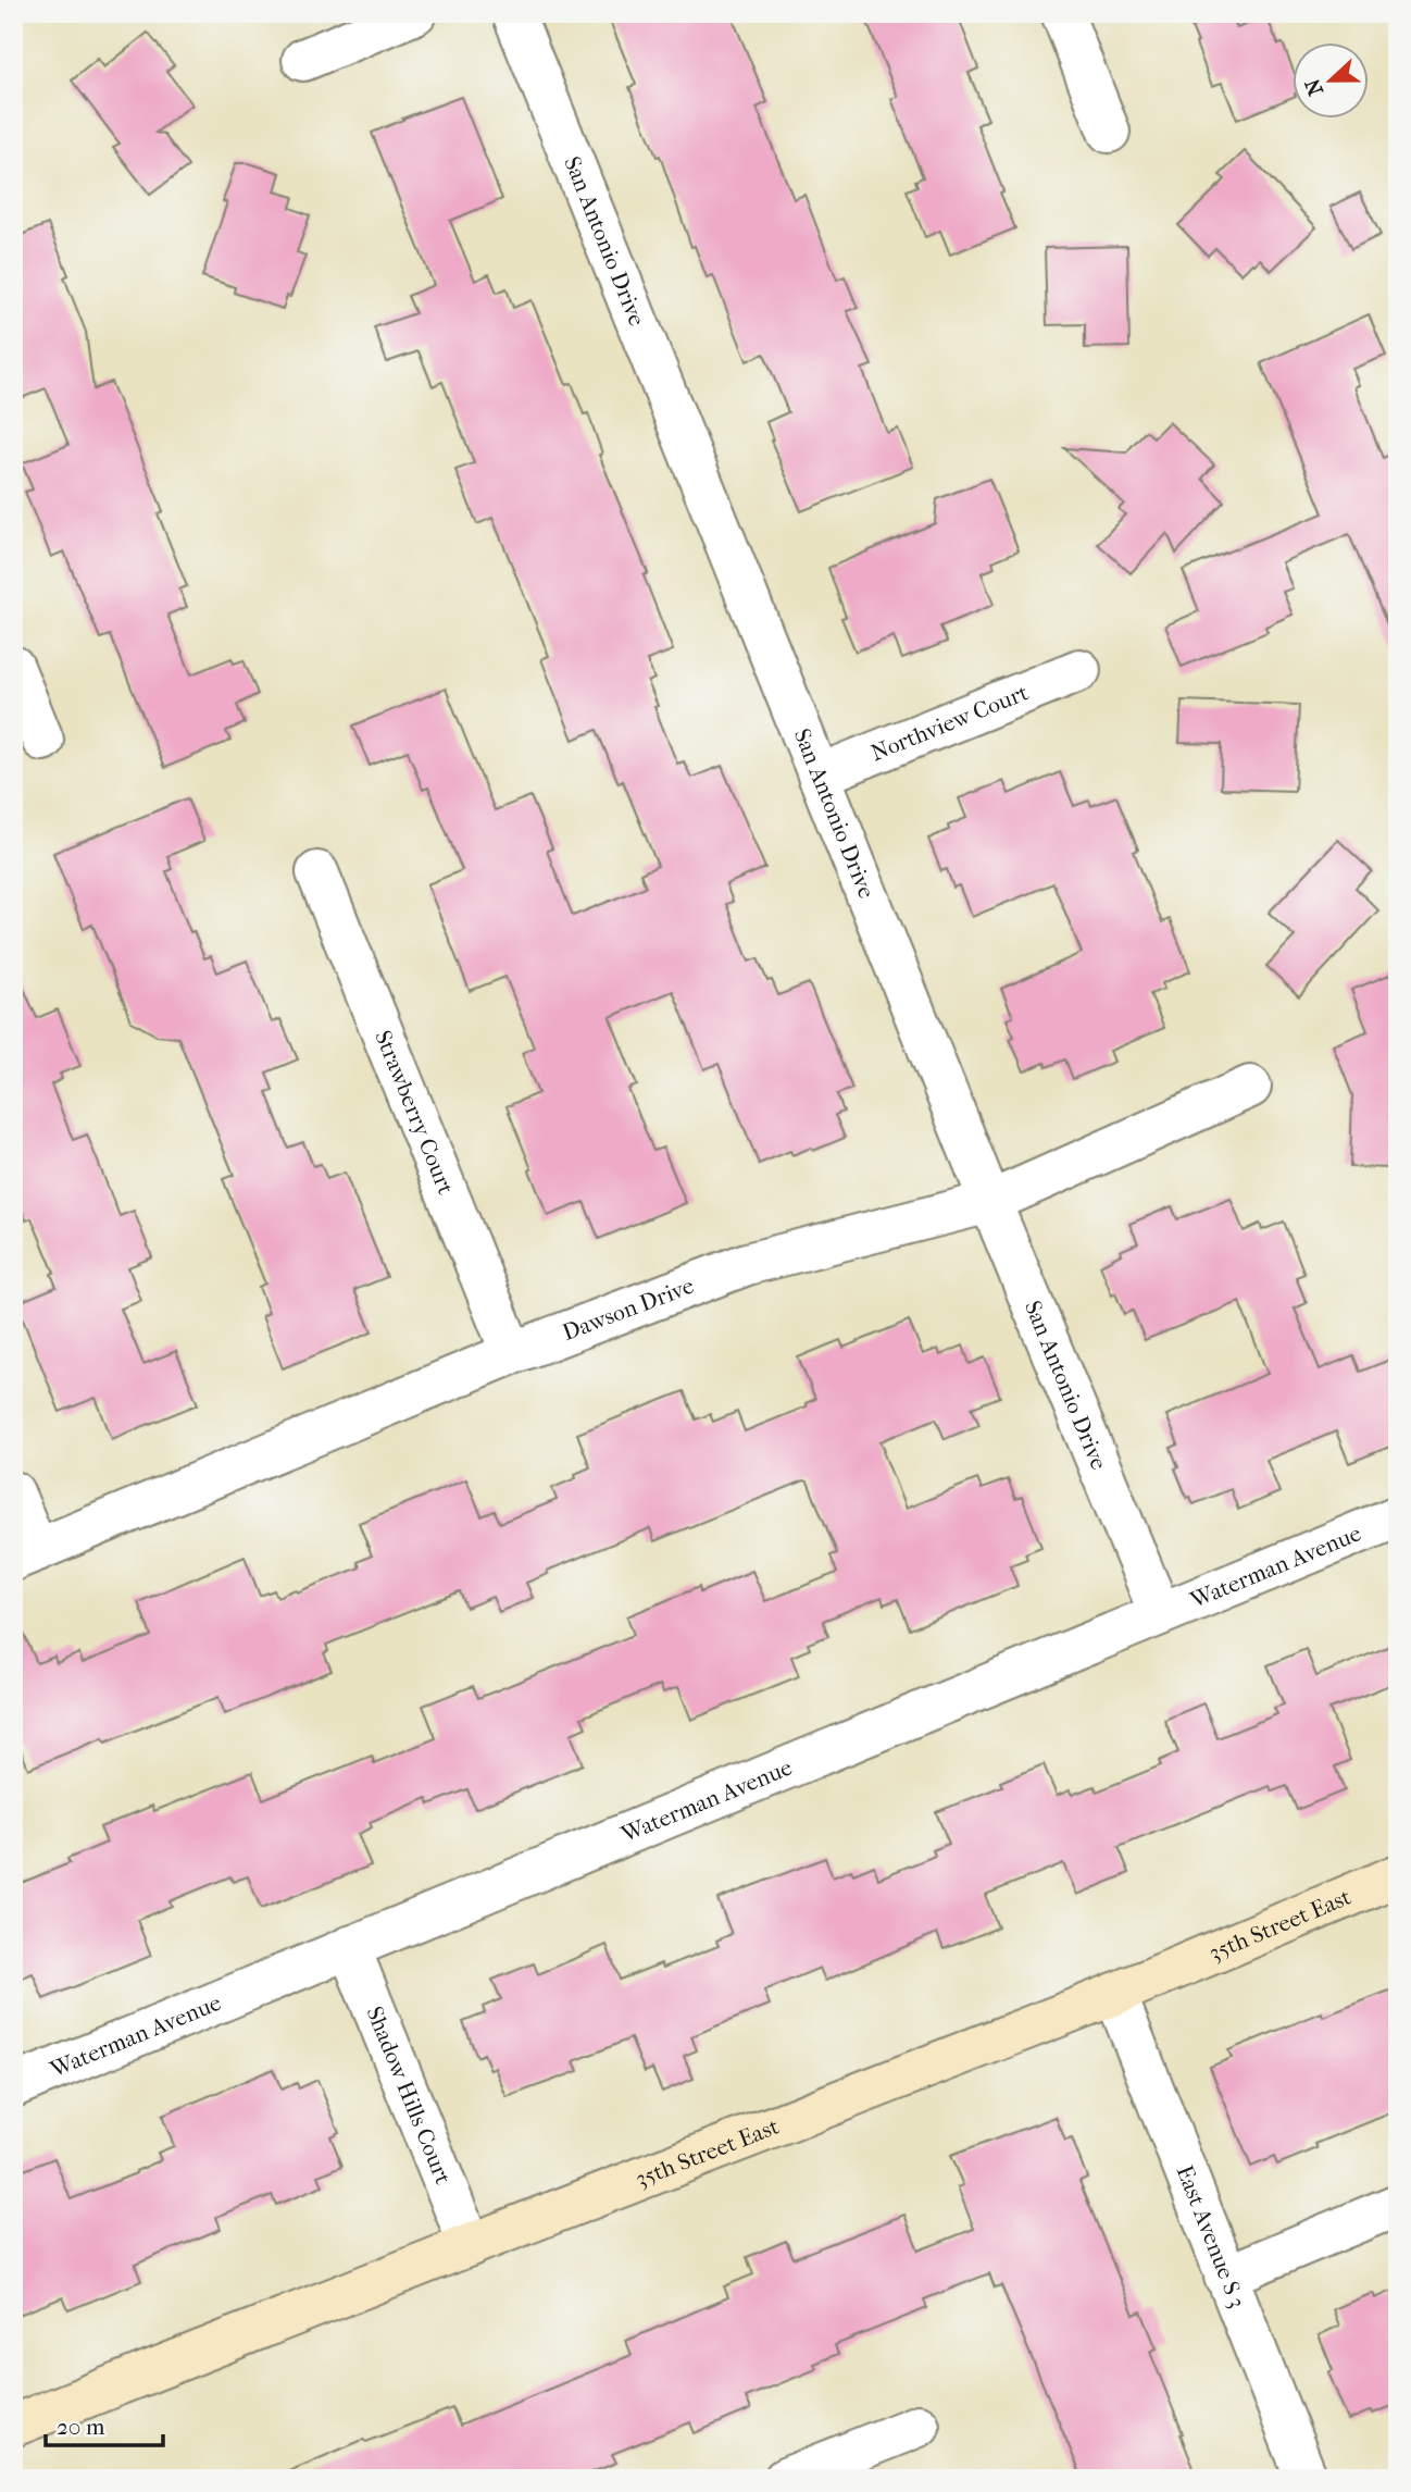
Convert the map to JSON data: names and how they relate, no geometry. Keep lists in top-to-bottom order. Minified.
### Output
{"streets":{"street":["San Antonio Drive","Northview Court","Strawberry Court","Dawson Drive","Waterman Avenue","35th Street East","Shadow Hills Court","East Avenue S 3"]},"crossings":[["San Antonio Drive","Northview Court"],["San Antonio Drive","Dawson Drive"],["San Antonio Drive","Waterman Avenue"],["Strawberry Court","Dawson Drive"],["Waterman Avenue","Shadow Hills Court"],["35th Street East","Shadow Hills Court"],["35th Street East","East Avenue S 3"]],"scale_bar":"20 m","north":"left"}
